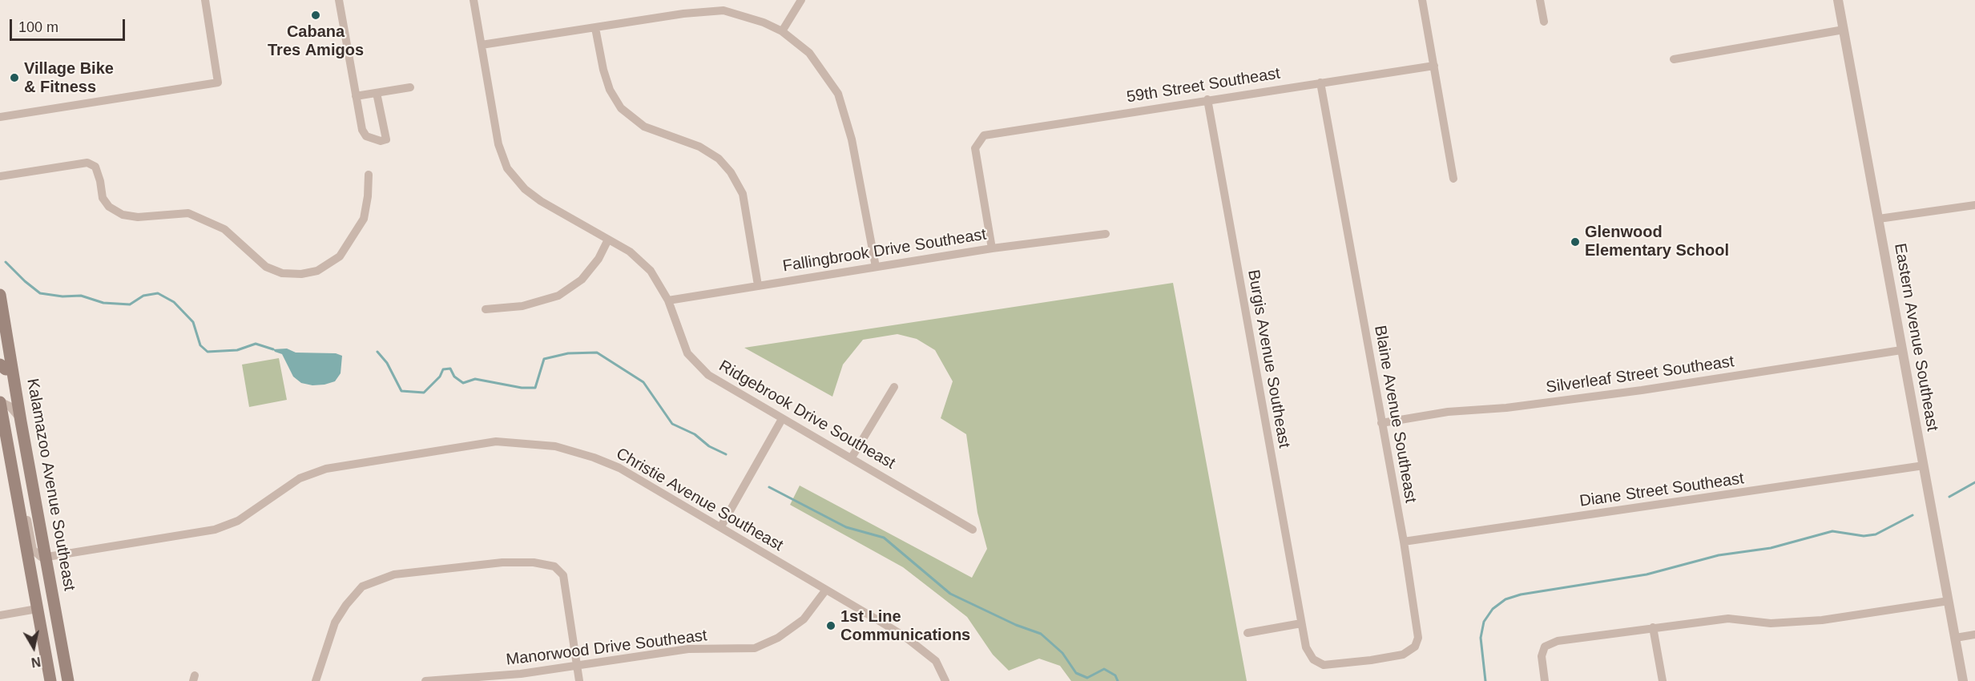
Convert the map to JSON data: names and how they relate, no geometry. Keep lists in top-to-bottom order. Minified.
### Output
{"streets":{"main road":["Kalamazoo Avenue Southeast"],"street":["59th Street Southeast","Fallingbrook Drive Southeast","Eastern Avenue Southeast","Burgis Avenue Southeast","Silverleaf Street Southeast","Blaine Avenue Southeast","Ridgebrook Drive Southeast","Diane Street Southeast","Christie Avenue Southeast","Manorwood Drive Southeast"]},"crossings":[["59th Street Southeast","Fallingbrook Drive Southeast"],["59th Street Southeast","Burgis Avenue Southeast"],["59th Street Southeast","Blaine Avenue Southeast"],["Fallingbrook Drive Southeast","Ridgebrook Drive Southeast"],["Eastern Avenue Southeast","Silverleaf Street Southeast"],["Eastern Avenue Southeast","Diane Street Southeast"],["Burgis Avenue Southeast","Blaine Avenue Southeast"],["Silverleaf Street Southeast","Blaine Avenue Southeast"],["Blaine Avenue Southeast","Diane Street Southeast"],["Kalamazoo Avenue Southeast","Christie Avenue Southeast"],["Christie Avenue Southeast","Manorwood Drive Southeast"]],"places":["Cabana Tres Amigos","Village Bike & Fitness","Glenwood Elementary School","1st Line Communications"],"scale_bar":"100 m","north":"bottom"}
